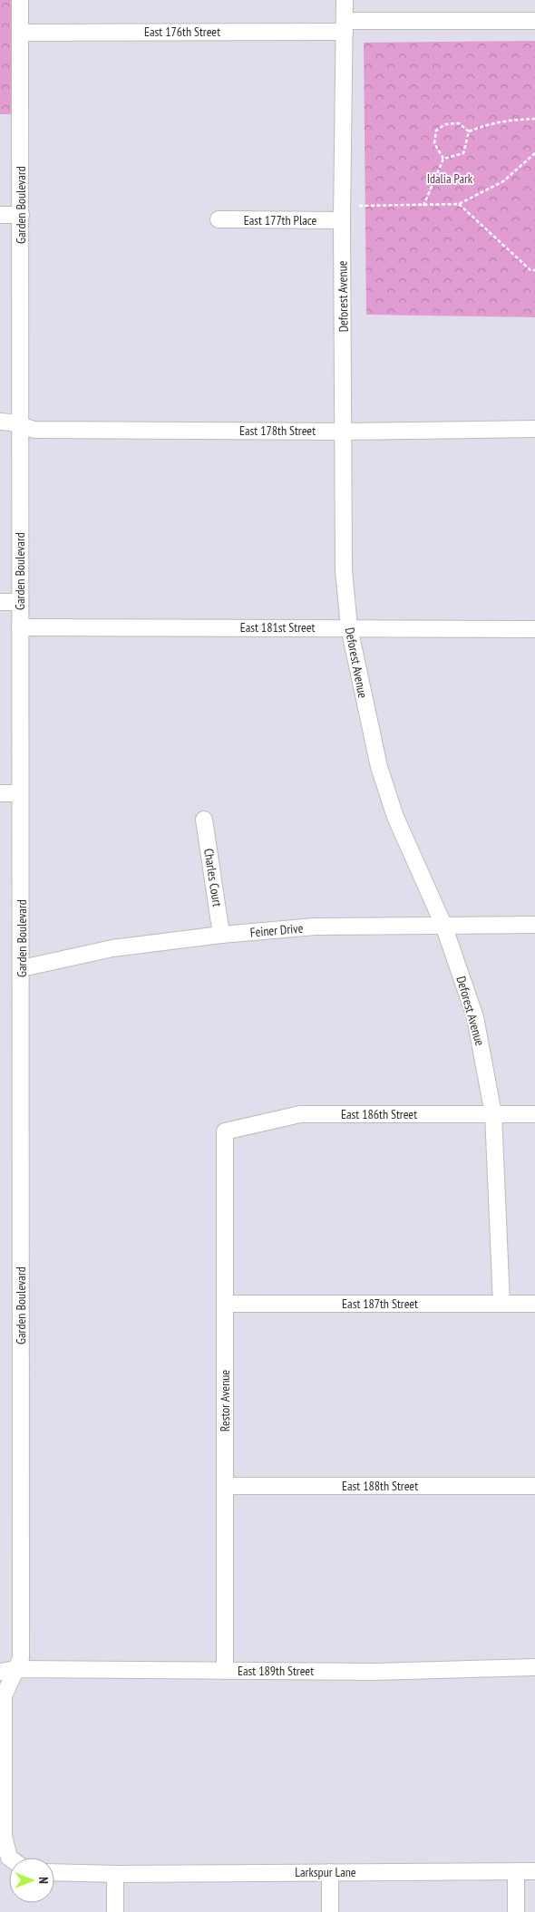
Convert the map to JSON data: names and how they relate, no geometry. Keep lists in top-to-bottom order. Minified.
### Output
{"streets":{"street":["East 176th Street","Garden Boulevard","East 177th Place","Deforest Avenue","East 178th Street","East 181st Street","Charles Court","Feiner Drive","East 186th Street","East 187th Street","Restor Avenue","East 188th Street","East 189th Street","Larkspur Lane"]},"crossings":[["East 176th Street","Garden Boulevard"],["East 176th Street","Deforest Avenue"],["Garden Boulevard","East 178th Street"],["Garden Boulevard","East 181st Street"],["Garden Boulevard","Feiner Drive"],["Garden Boulevard","East 189th Street"],["East 177th Place","Deforest Avenue"],["Deforest Avenue","East 178th Street"],["Deforest Avenue","East 181st Street"],["Deforest Avenue","Feiner Drive"],["Deforest Avenue","East 186th Street"],["Deforest Avenue","East 187th Street"],["Charles Court","Feiner Drive"],["East 186th Street","Restor Avenue"],["East 187th Street","Restor Avenue"],["Restor Avenue","East 188th Street"],["Restor Avenue","East 189th Street"]],"parks":["Idalia Park"],"north":"right"}
